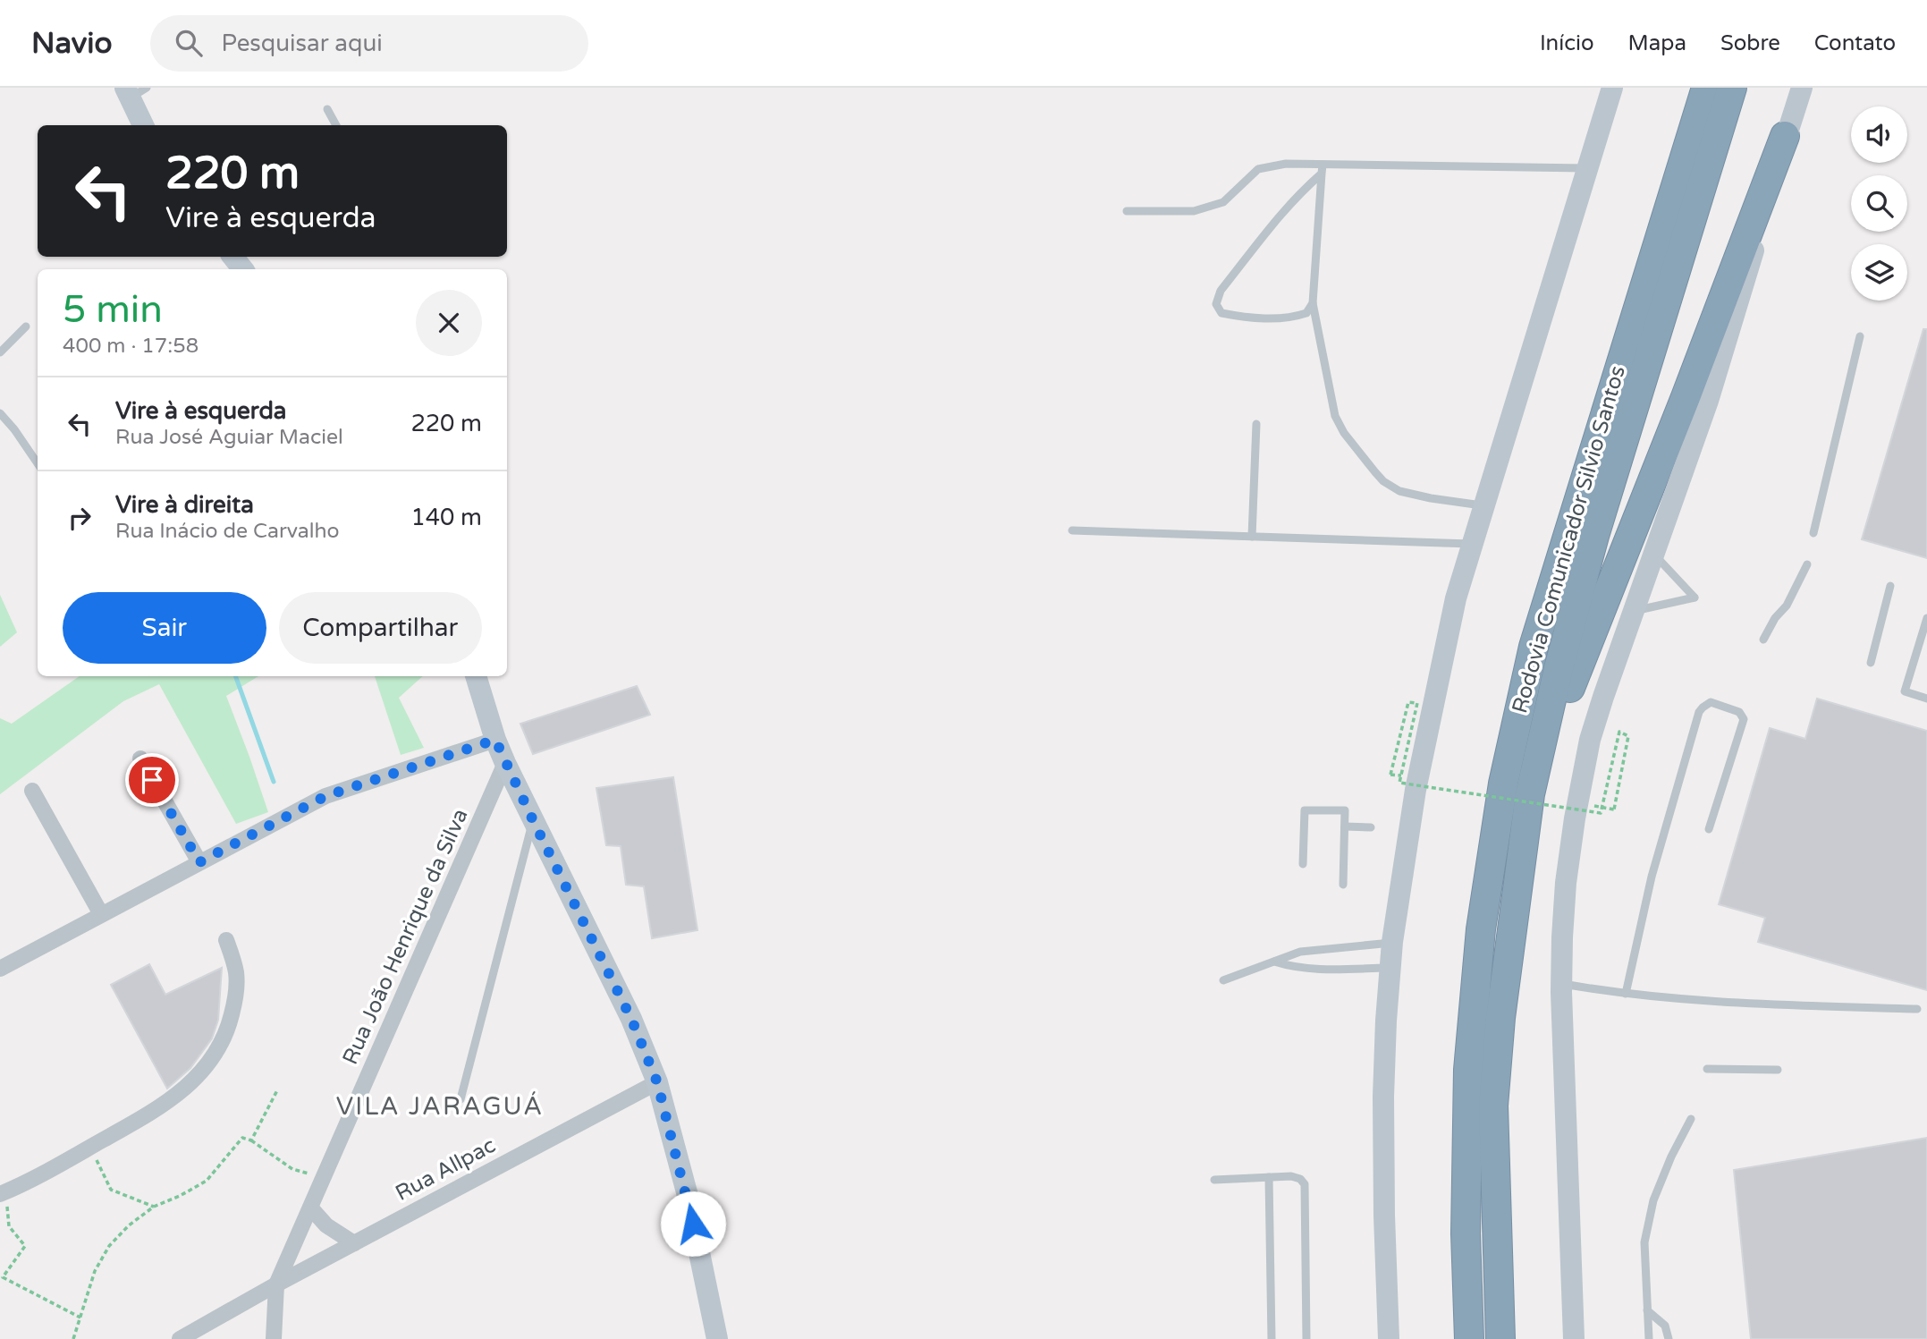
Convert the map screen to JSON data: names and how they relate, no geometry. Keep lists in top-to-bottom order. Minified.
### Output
{"streets":{"highway":["Rodovia Comunicador Silvio Santos"],"street":["Rua João Henrique da Silva","Rua Allpac"]},"crossings":[["Rua João Henrique da Silva","Rua Allpac"]],"districts":["VILA JARAGUÁ"],"page":{"header":"Navio","search":"Pesquisar aqui","nav":["Início","Mapa","Sobre","Contato"],"turn":["220 m","Vire à esquerda"],"heading":["5 min","400 m · 17:58"],"list":[{"name":"Vire à esquerda","note":"Rua José Aguiar Maciel","value":"220 m"},{"name":"Vire à direita","note":"Rua Inácio de Carvalho","value":"140 m"}],"buttons":["Sair","Compartilhar"]}}
